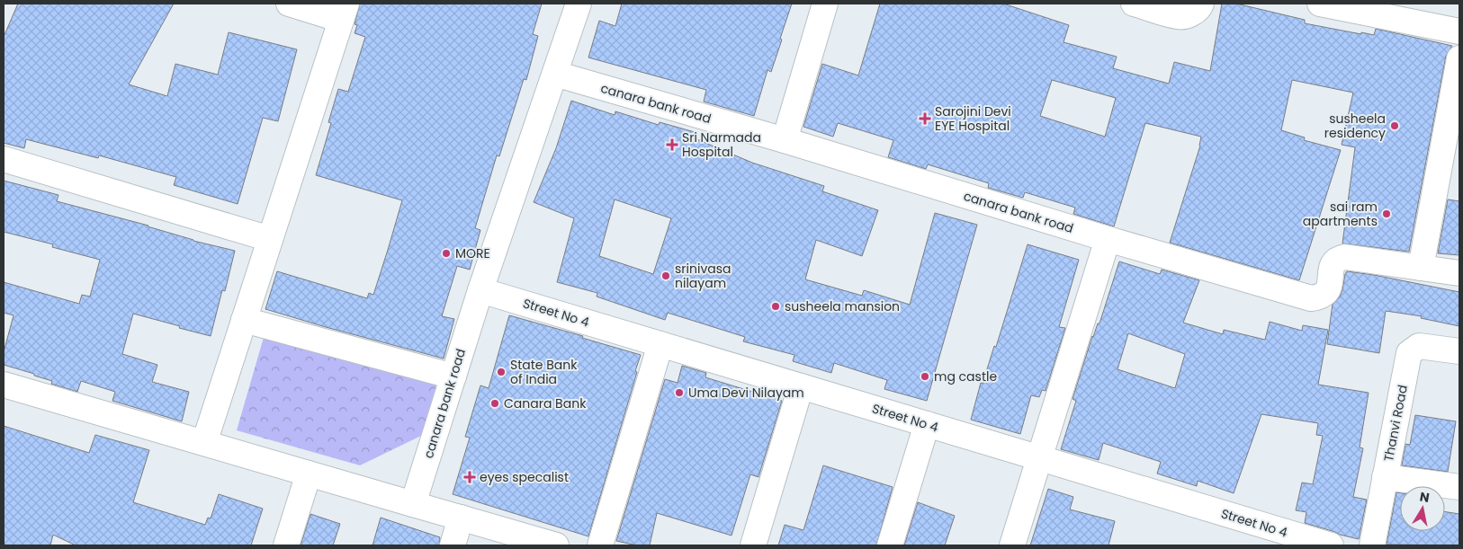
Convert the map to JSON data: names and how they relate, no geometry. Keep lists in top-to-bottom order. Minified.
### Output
{"streets":{"street":["canara bank road","Street No 4","Thanvi Road"]},"crossings":[["canara bank road","Street No 4"]],"places":{"health":["Sarojini Devi EYE Hospital","Sri Narmada Hospital","eyes specalist"],"other":["susheela residency","sai ram apartments","MORE","srinivasa nilayam","susheela mansion","State Bank of India","mg castle","Uma Devi Nilayam","Canara Bank"]},"north":"top"}
